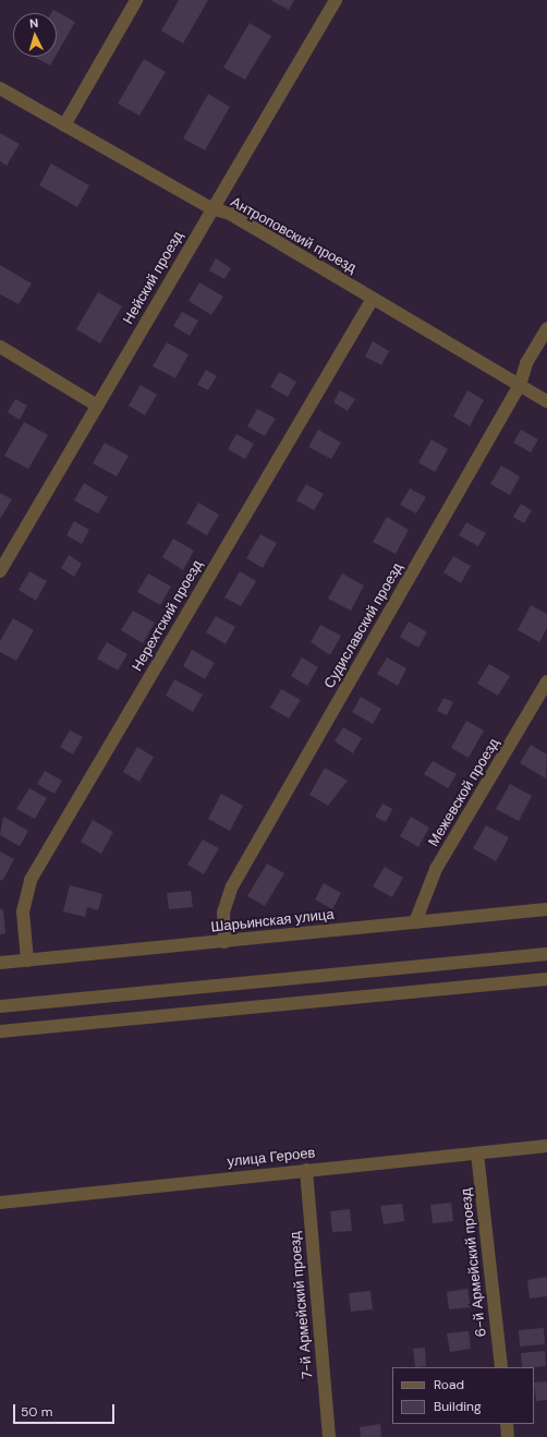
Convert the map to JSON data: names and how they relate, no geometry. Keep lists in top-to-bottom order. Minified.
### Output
{"streets":{"street":["Антроповский проезд","Нейский проезд","Нерехтский проезд","Судиславский проезд","Межевской проезд","Шарьинская улица","улица Героев","6-й Армейский проезд","7-й Армейский проезд"]},"crossings":[["Антроповский проезд","Нейский проезд"],["Антроповский проезд","Нерехтский проезд"],["Антроповский проезд","Судиславский проезд"],["Нерехтский проезд","Шарьинская улица"],["Судиславский проезд","Шарьинская улица"],["Межевской проезд","Шарьинская улица"],["улица Героев","6-й Армейский проезд"],["улица Героев","7-й Армейский проезд"]],"legend":["Road","Building"],"scale_bar":"50 m","north":"top"}
